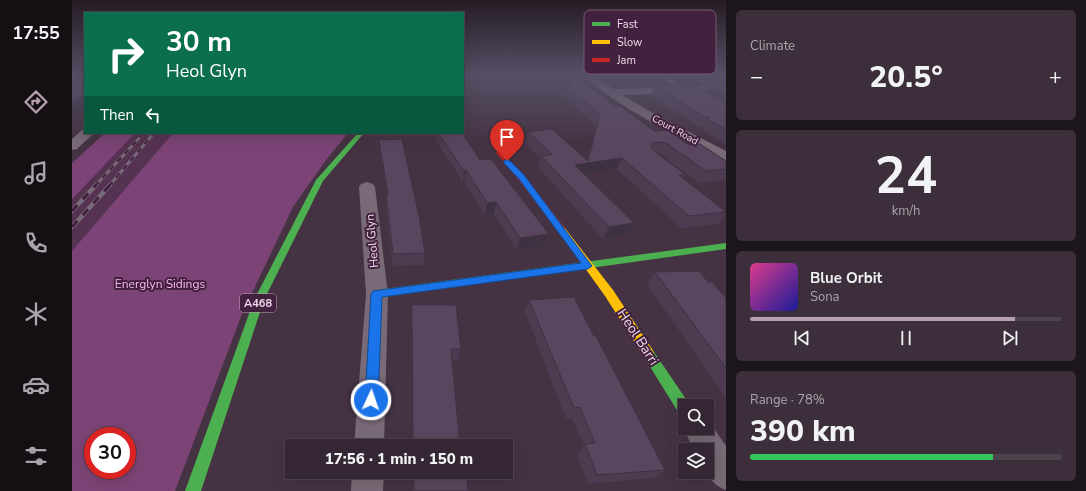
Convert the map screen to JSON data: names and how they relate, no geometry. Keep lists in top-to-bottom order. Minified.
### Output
{"streets":{"street":["Court Road","Heol Glyn","A468","Heol Barri"]},"parks":["Energlyn Sidings"],"legend":["Fast","Slow","Jam"],"page":{"tabs":"17:55","tile":["Climate",["24","km/h"],["Range · 78%","390 km"]],"turn":["30 m","Heol Glyn"],"heat":["−","20.5°","+"],"then":"Then","song":["Blue Orbit","Sona"],"limit":"30","trip":"17:56 · 1 min · 150 m"}}
